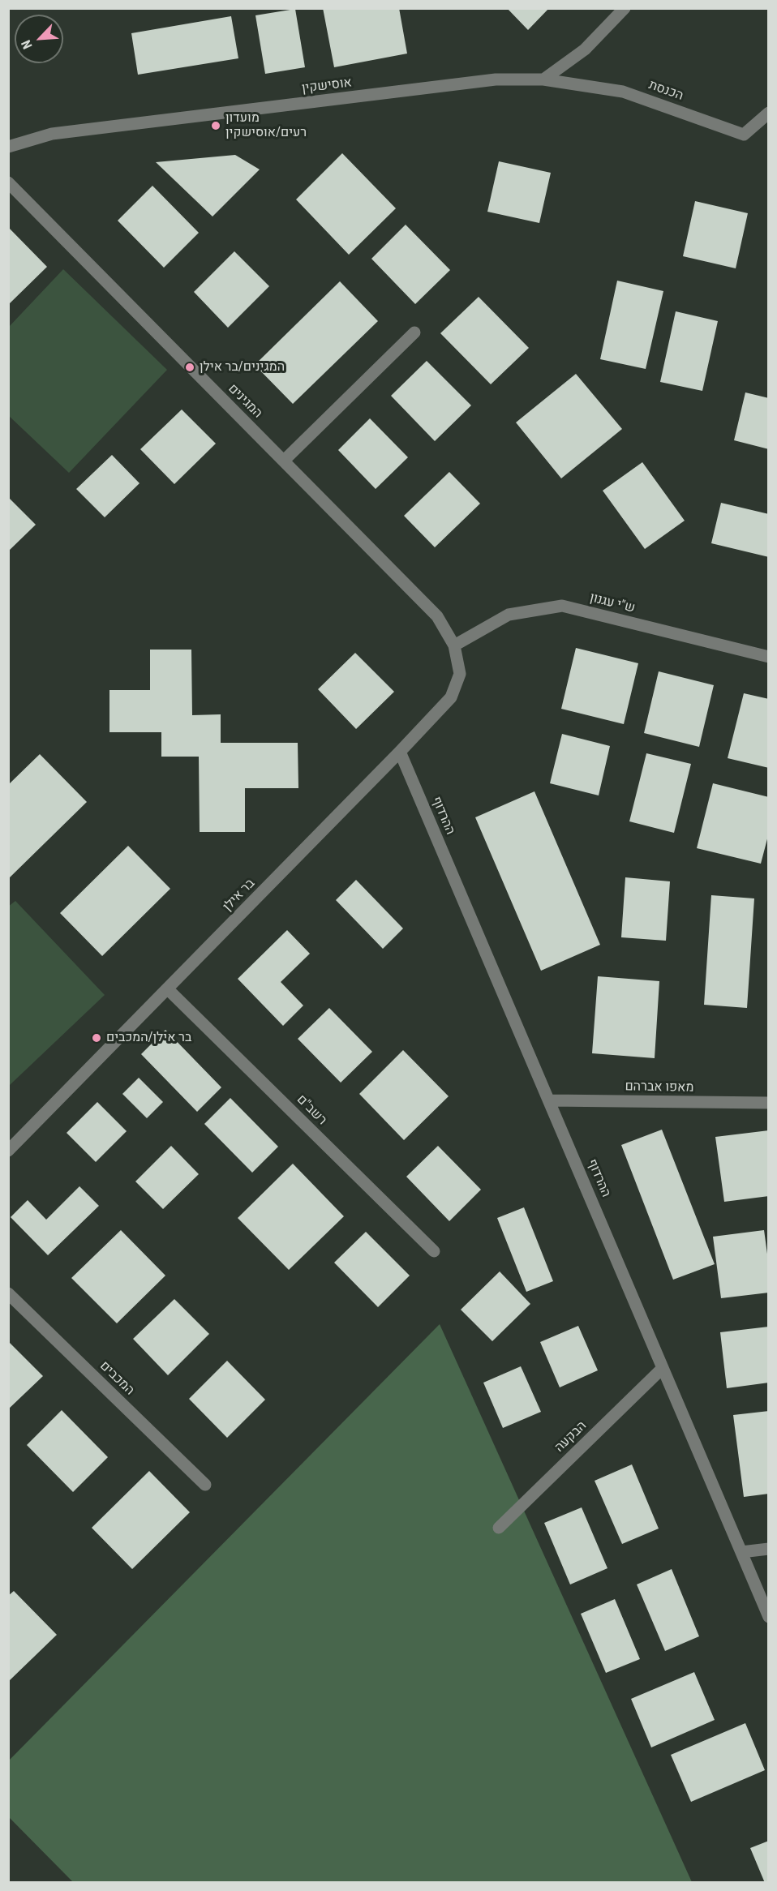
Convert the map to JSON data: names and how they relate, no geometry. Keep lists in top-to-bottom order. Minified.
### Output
{"streets":{"street":["אוסישקין","הכנסת","המגינים","ש\"י עגנון","ההרדוף","בר אילן","מאפו אברהם","רשב\"ם","המכבים","הבקעה"]},"crossings":[["אוסישקין","הכנסת"],["המגינים","ש\"י עגנון"],["המגינים","בר אילן"],["ש\"י עגנון","בר אילן"],["ההרדוף","בר אילן"],["ההרדוף","מאפו אברהם"],["ההרדוף","הבקעה"],["בר אילן","רשב\"ם"]],"places":["מועדון רעים/אוסישקין","המגינים/בר אילן","בר אילן/המכבים"],"north":"bottom left"}
